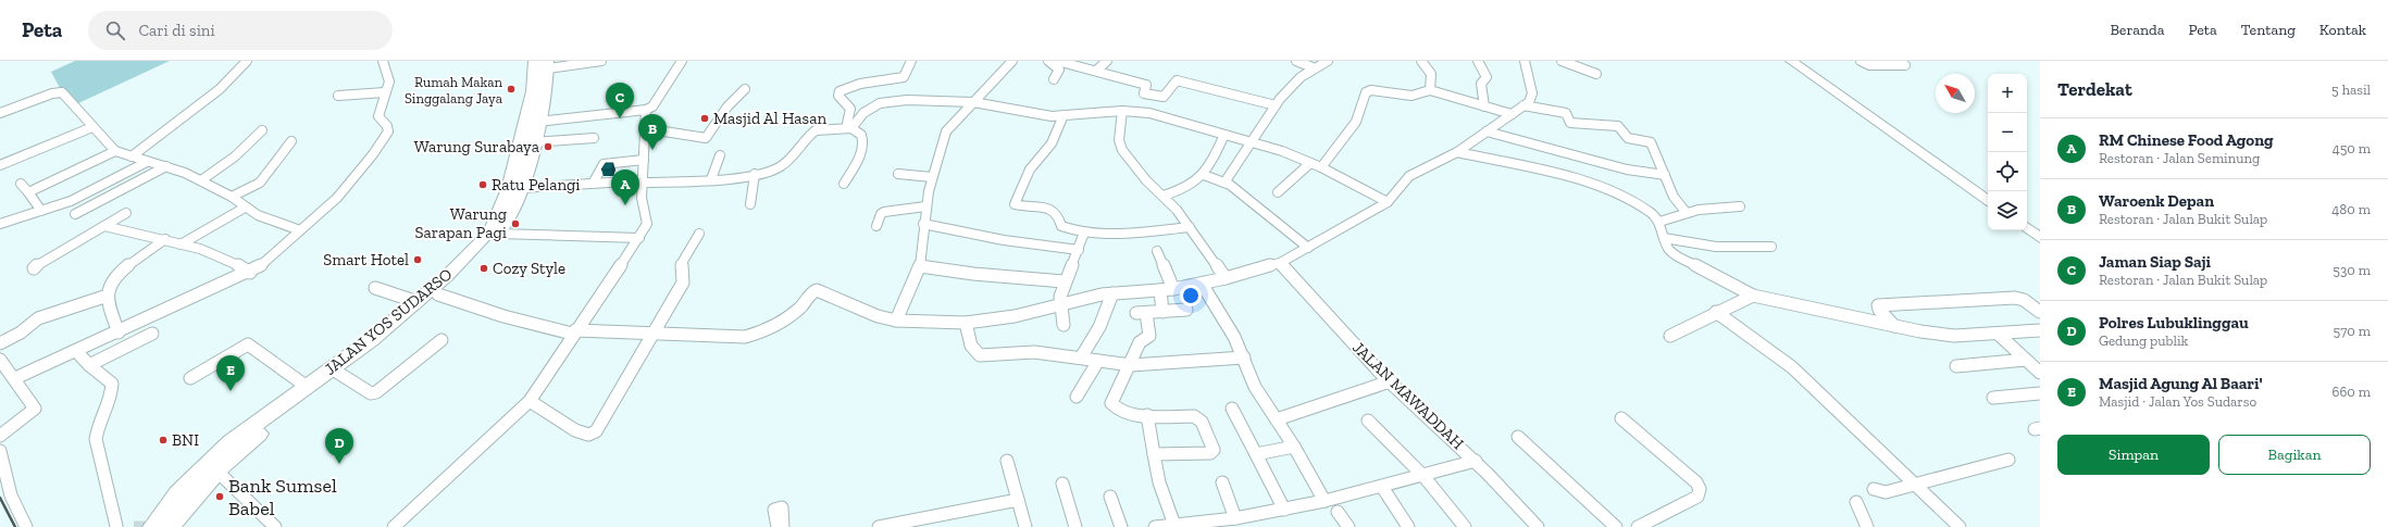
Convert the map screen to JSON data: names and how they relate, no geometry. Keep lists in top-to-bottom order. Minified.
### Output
{"streets":{"highway":["JALAN YOS SUDARSO"],"street":["JALAN MAWADDAH"]},"places":["Rumah Makan Singgalang Jaya","Masjid Al Hasan","Warung Surabaya","Ratu Pelangi","Warung Sarapan Pagi","Smart Hotel","Cozy Style","BNI","Bank Sumsel Babel"],"north":"top left","page":{"header":"Peta","search":"Cari di sini","nav":["Beranda","Peta","Tentang","Kontak"],"heading":["Terdekat","5 hasil"],"map_buttons":["+","−"],"pins":["C","B","A","E","D"],"list":[{"mark":"A","name":"RM Chinese Food Agong","note":"Restoran · Jalan Seminung","value":"450 m"},{"mark":"B","name":"Waroenk Depan","note":"Restoran · Jalan Bukit Sulap","value":"480 m"},{"mark":"C","name":"Jaman Siap Saji","note":"Restoran · Jalan Bukit Sulap","value":"530 m"},{"mark":"D","name":"Polres Lubuklinggau","note":"Gedung publik","value":"570 m"},{"mark":"E","name":"Masjid Agung Al Baari'","note":"Masjid · Jalan Yos Sudarso","value":"660 m"}],"buttons":["Simpan","Bagikan"]}}
